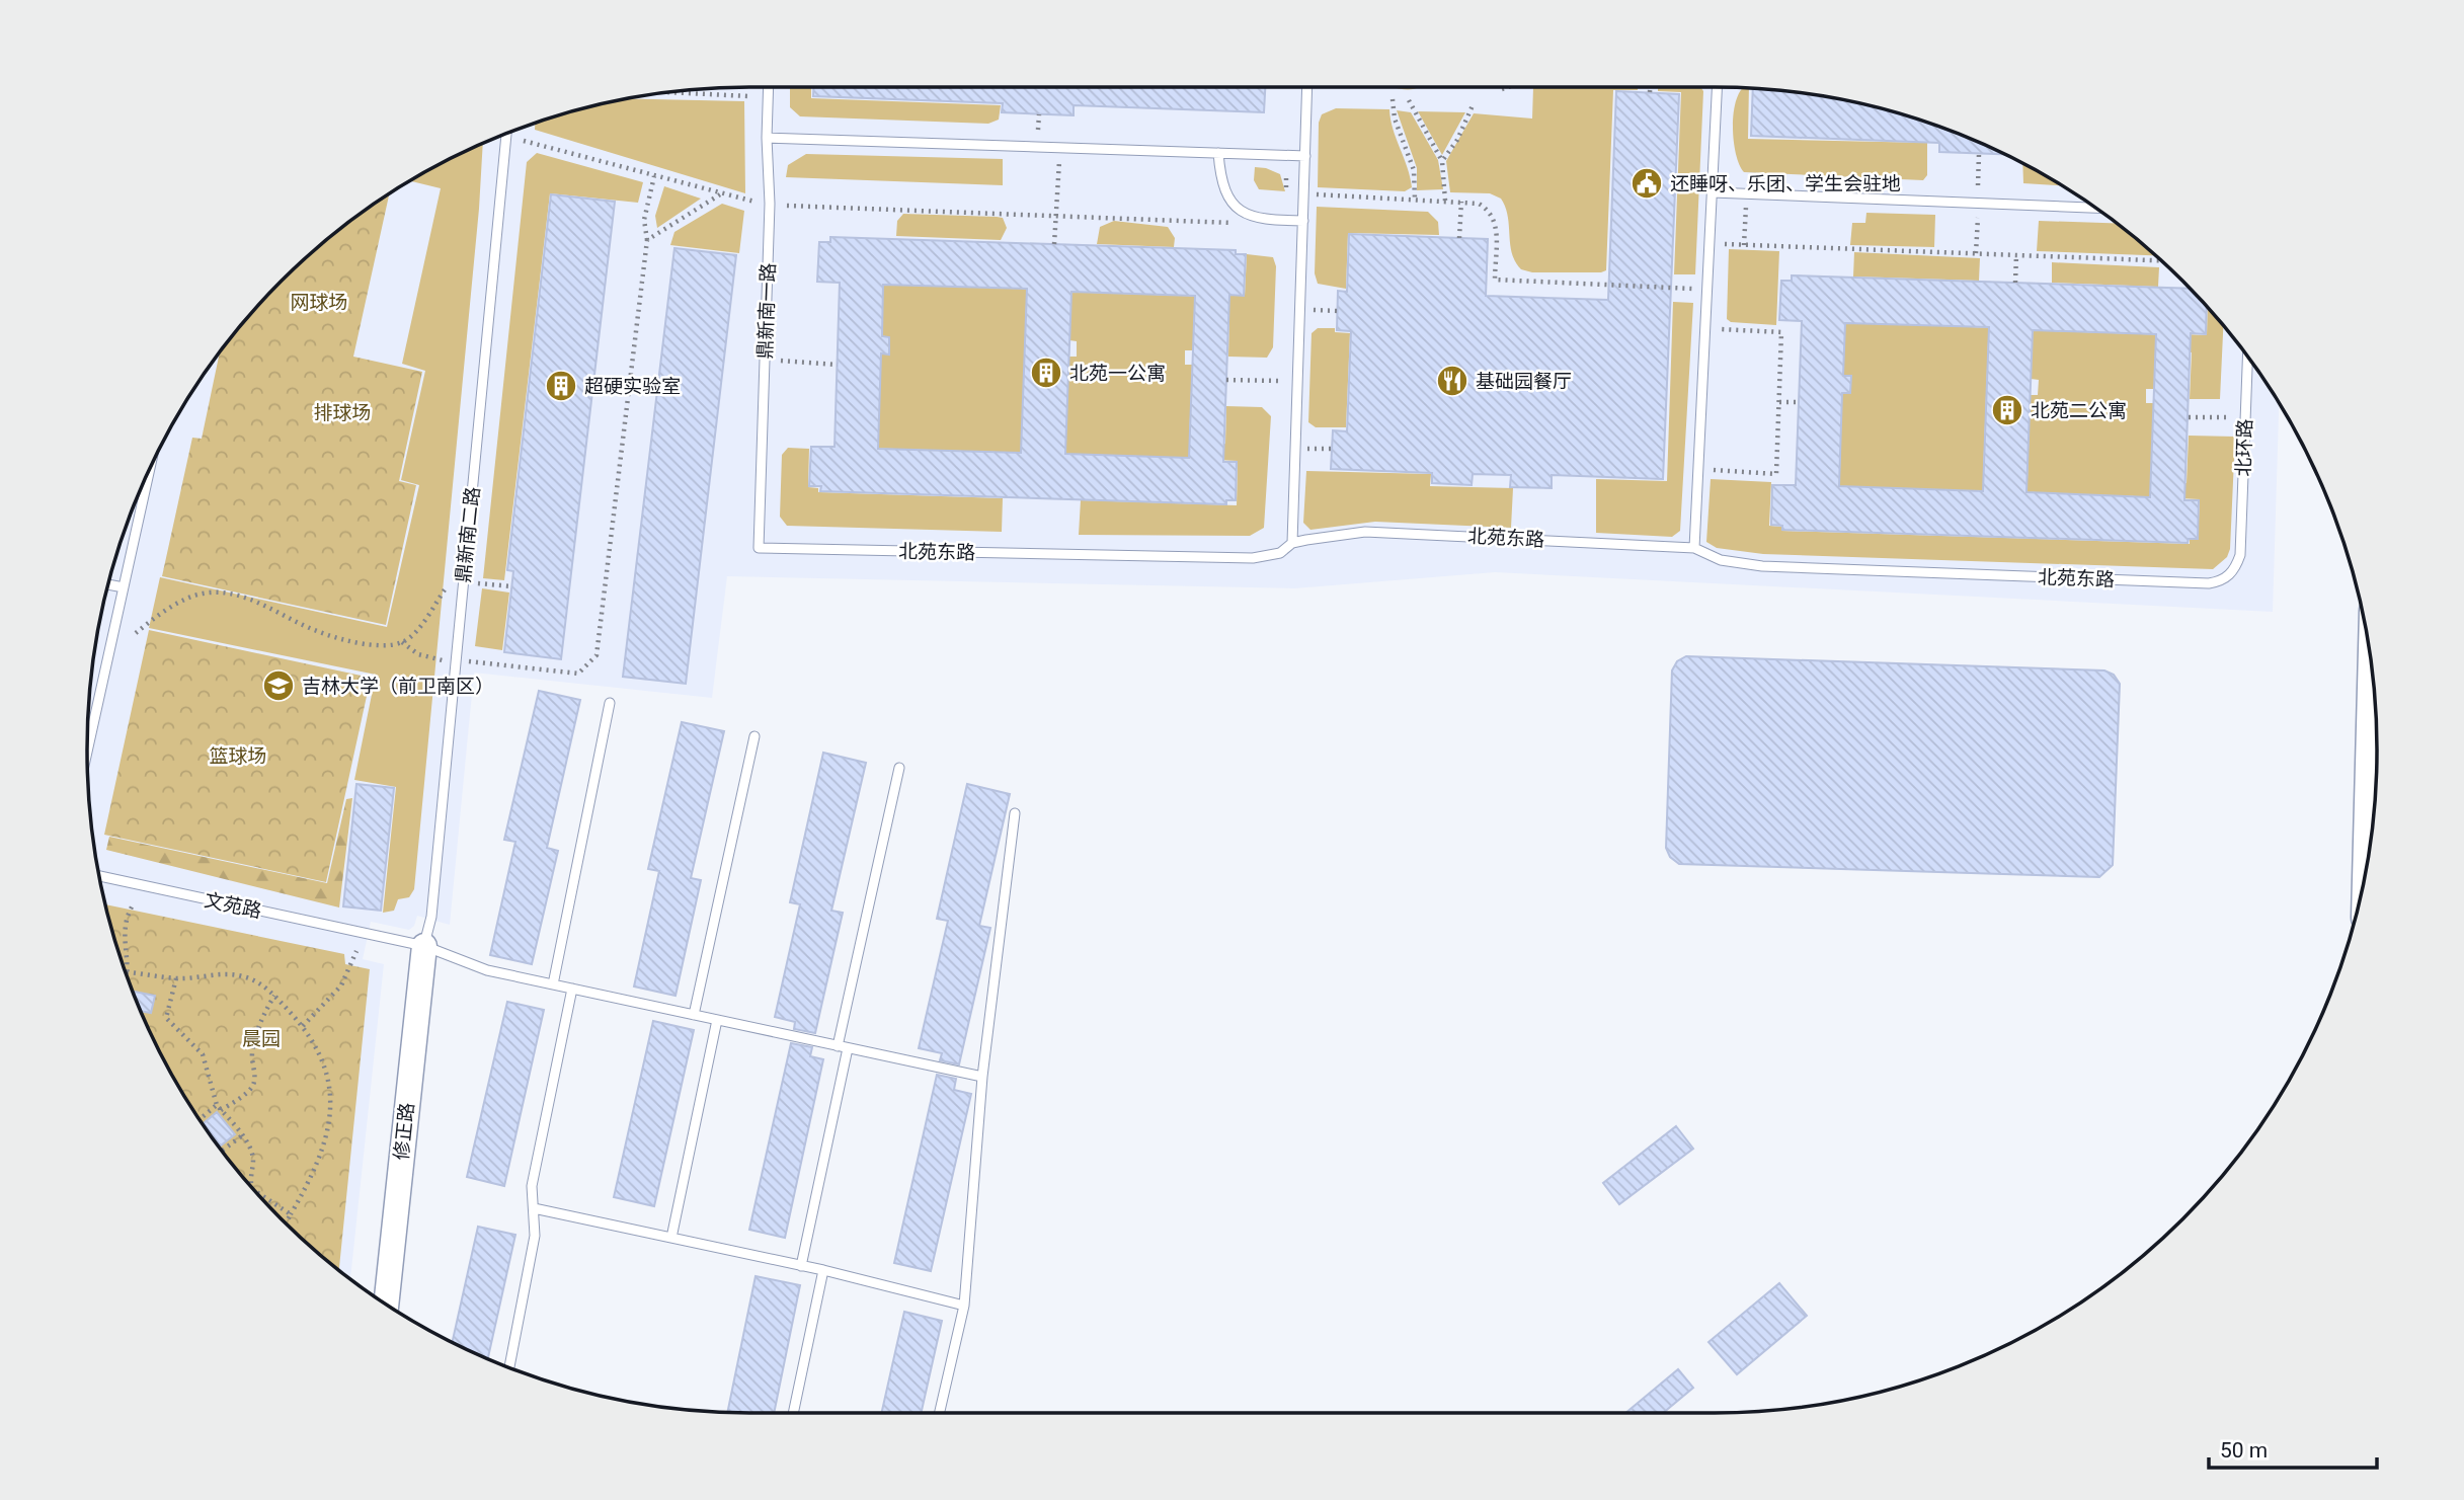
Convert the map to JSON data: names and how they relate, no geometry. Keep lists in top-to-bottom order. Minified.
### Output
{"streets":{"street":["修正路"],"lane":["鼎新南一路","北环路","鼎新南二路","北苑东路","文苑路"]},"crossings":[["鼎新南一路","北苑东路"],["北环路","北苑东路"],["鼎新南二路","文苑路"],["鼎新南二路","修正路"],["文苑路","修正路"]],"parks":["网球场","排球场","篮球场","晨园"],"places":{"public building":["还睡呀、乐团、学生会驻地"],"building":["北苑一公寓","超硬实验室","北苑二公寓"],"restaurant":["基础园餐厅"],"school or university":["吉林大学（前卫南区）"]},"scale_bar":"50 m"}
